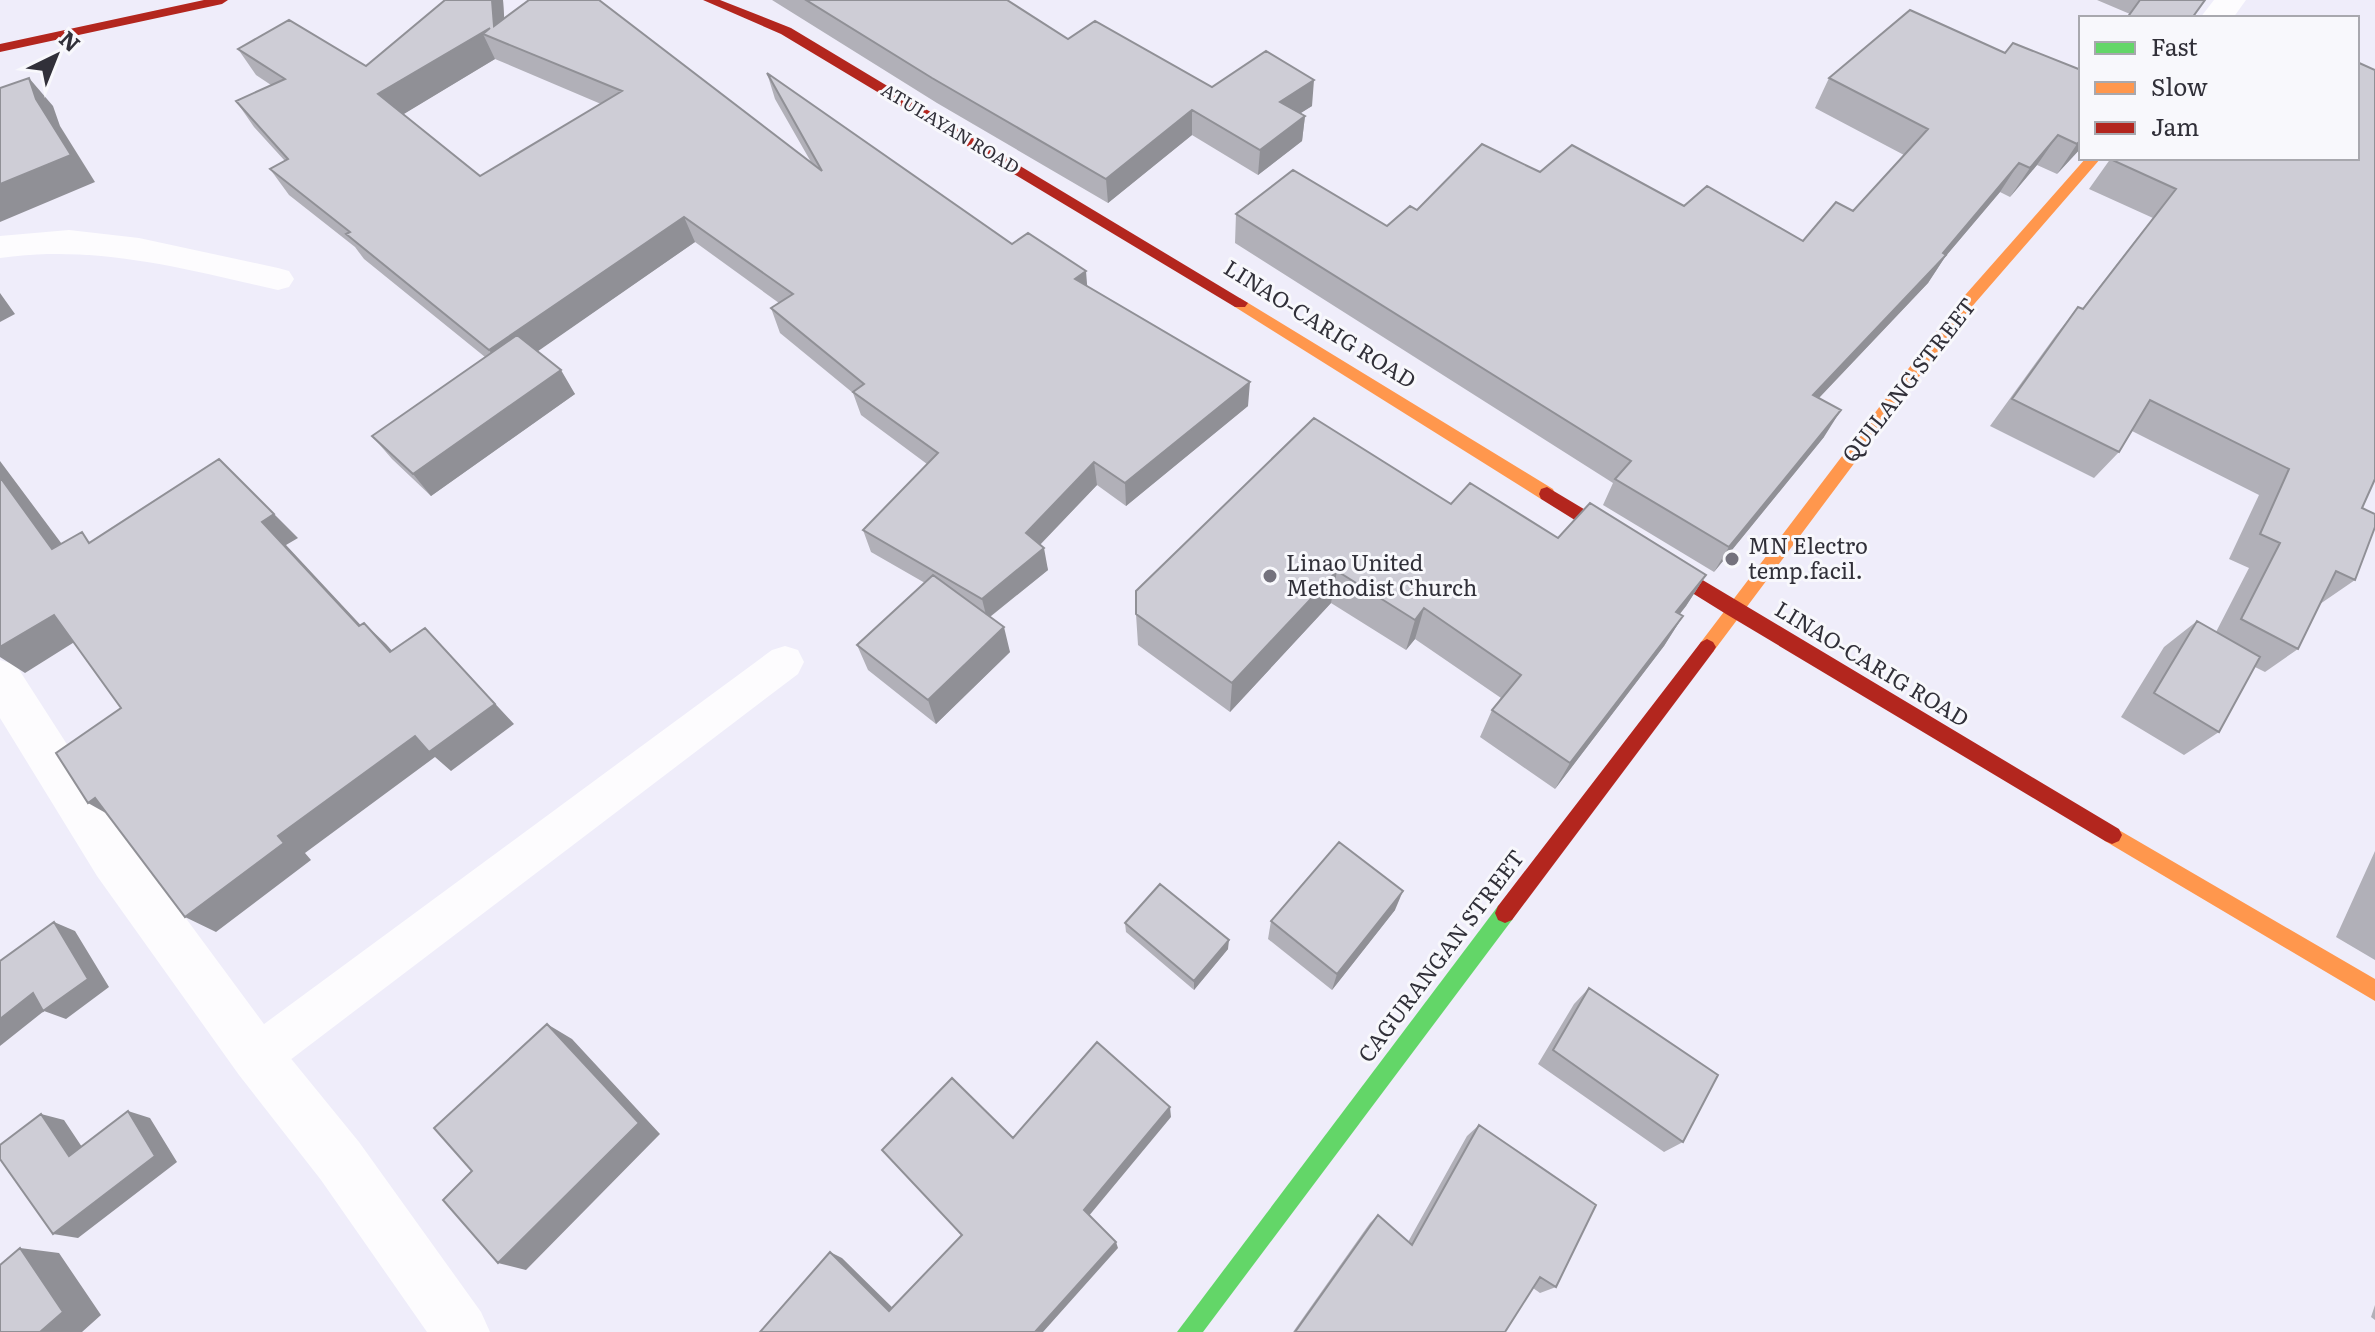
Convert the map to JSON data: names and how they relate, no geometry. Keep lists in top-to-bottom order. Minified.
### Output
{"streets":{"main road":["ATULAYAN ROAD","LINAO-CARIG ROAD","QUILANG STREET","CAGURANGAN STREET"]},"crossings":[["ATULAYAN ROAD","LINAO-CARIG ROAD"],["LINAO-CARIG ROAD","QUILANG STREET"],["LINAO-CARIG ROAD","CAGURANGAN STREET"],["QUILANG STREET","CAGURANGAN STREET"]],"places":["MN Electro temp.facil.","Linao United Methodist Church"],"legend":["Fast","Slow","Jam"],"north":"top right"}
